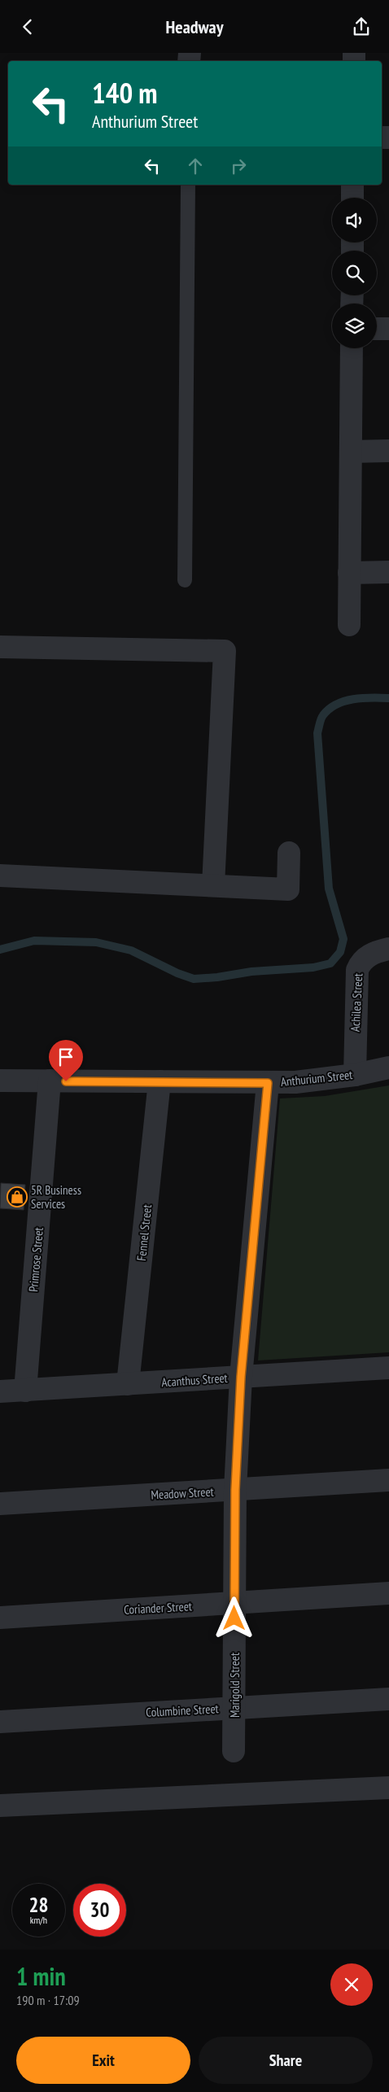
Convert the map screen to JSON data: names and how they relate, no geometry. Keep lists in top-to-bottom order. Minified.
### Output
{"streets":{"street":["Achilea Street","Anthurium Street","Fennel Street","Primrose Street","Acanthus Street","Meadow Street","Coriander Street","Marigold Street","Columbine Street"]},"crossings":[["Achilea Street","Anthurium Street"],["Anthurium Street","Fennel Street"],["Anthurium Street","Primrose Street"],["Anthurium Street","Marigold Street"],["Fennel Street","Acanthus Street"],["Primrose Street","Acanthus Street"],["Acanthus Street","Marigold Street"],["Meadow Street","Marigold Street"],["Coriander Street","Marigold Street"],["Marigold Street","Columbine Street"]],"places":{"shop":["5R Business Services"]},"page":{"header":"Headway","turn":["140 m","Anthurium Street"],"speed":"28 km/h","limit":"30","heading":["1 min","190 m · 17:09"],"buttons":["Exit","Share"]}}
